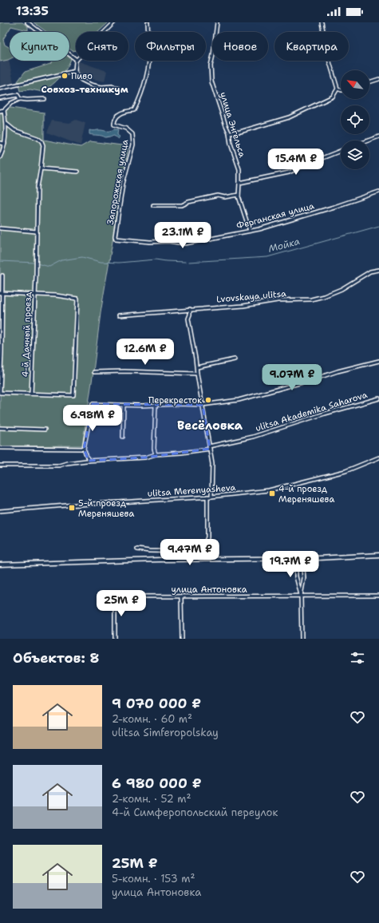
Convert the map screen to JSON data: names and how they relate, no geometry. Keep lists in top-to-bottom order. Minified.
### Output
{"streets":{"street":["улица Энгельса","Запорожская улица","Ферганская улица","Lvovskaya ulitsa","4-й Дачный проезд","ulitsa Akademika Saharova","ulitsa Merenyasheva","улица Антоновка"]},"crossings":[["улица Энгельса","Ферганская улица"],["Запорожская улица","Ферганская улица"]],"districts":["Совхоз-техникум","Весёловка"],"water":["Мойка"],"places":{"other":["Пиво","Перекресток"],"transit":["4-й проезд Мереняшева","5-й проезд Мереняшева"]},"north":"top left","page":{"status":"13:35","chip":["Купить","Снять","Фильтры","Новое","Квартира"],"price":["15.4M ₽","23.1M ₽","12.6M ₽","9.07M ₽","6.98M ₽","9.47M ₽","19.7M ₽","25M ₽"],"heading":"Объектов: 8","list":[{"name":"9 070 000 ₽","note":"2-комн. · 60 m² · ulitsa Simferopolskay"},{"name":"6 980 000 ₽","note":"2-комн. · 52 m² · 4-й Симферопольский переулок"},{"name":"25M ₽","note":"5-комн. · 153 m² · улица Антоновка"}]}}
